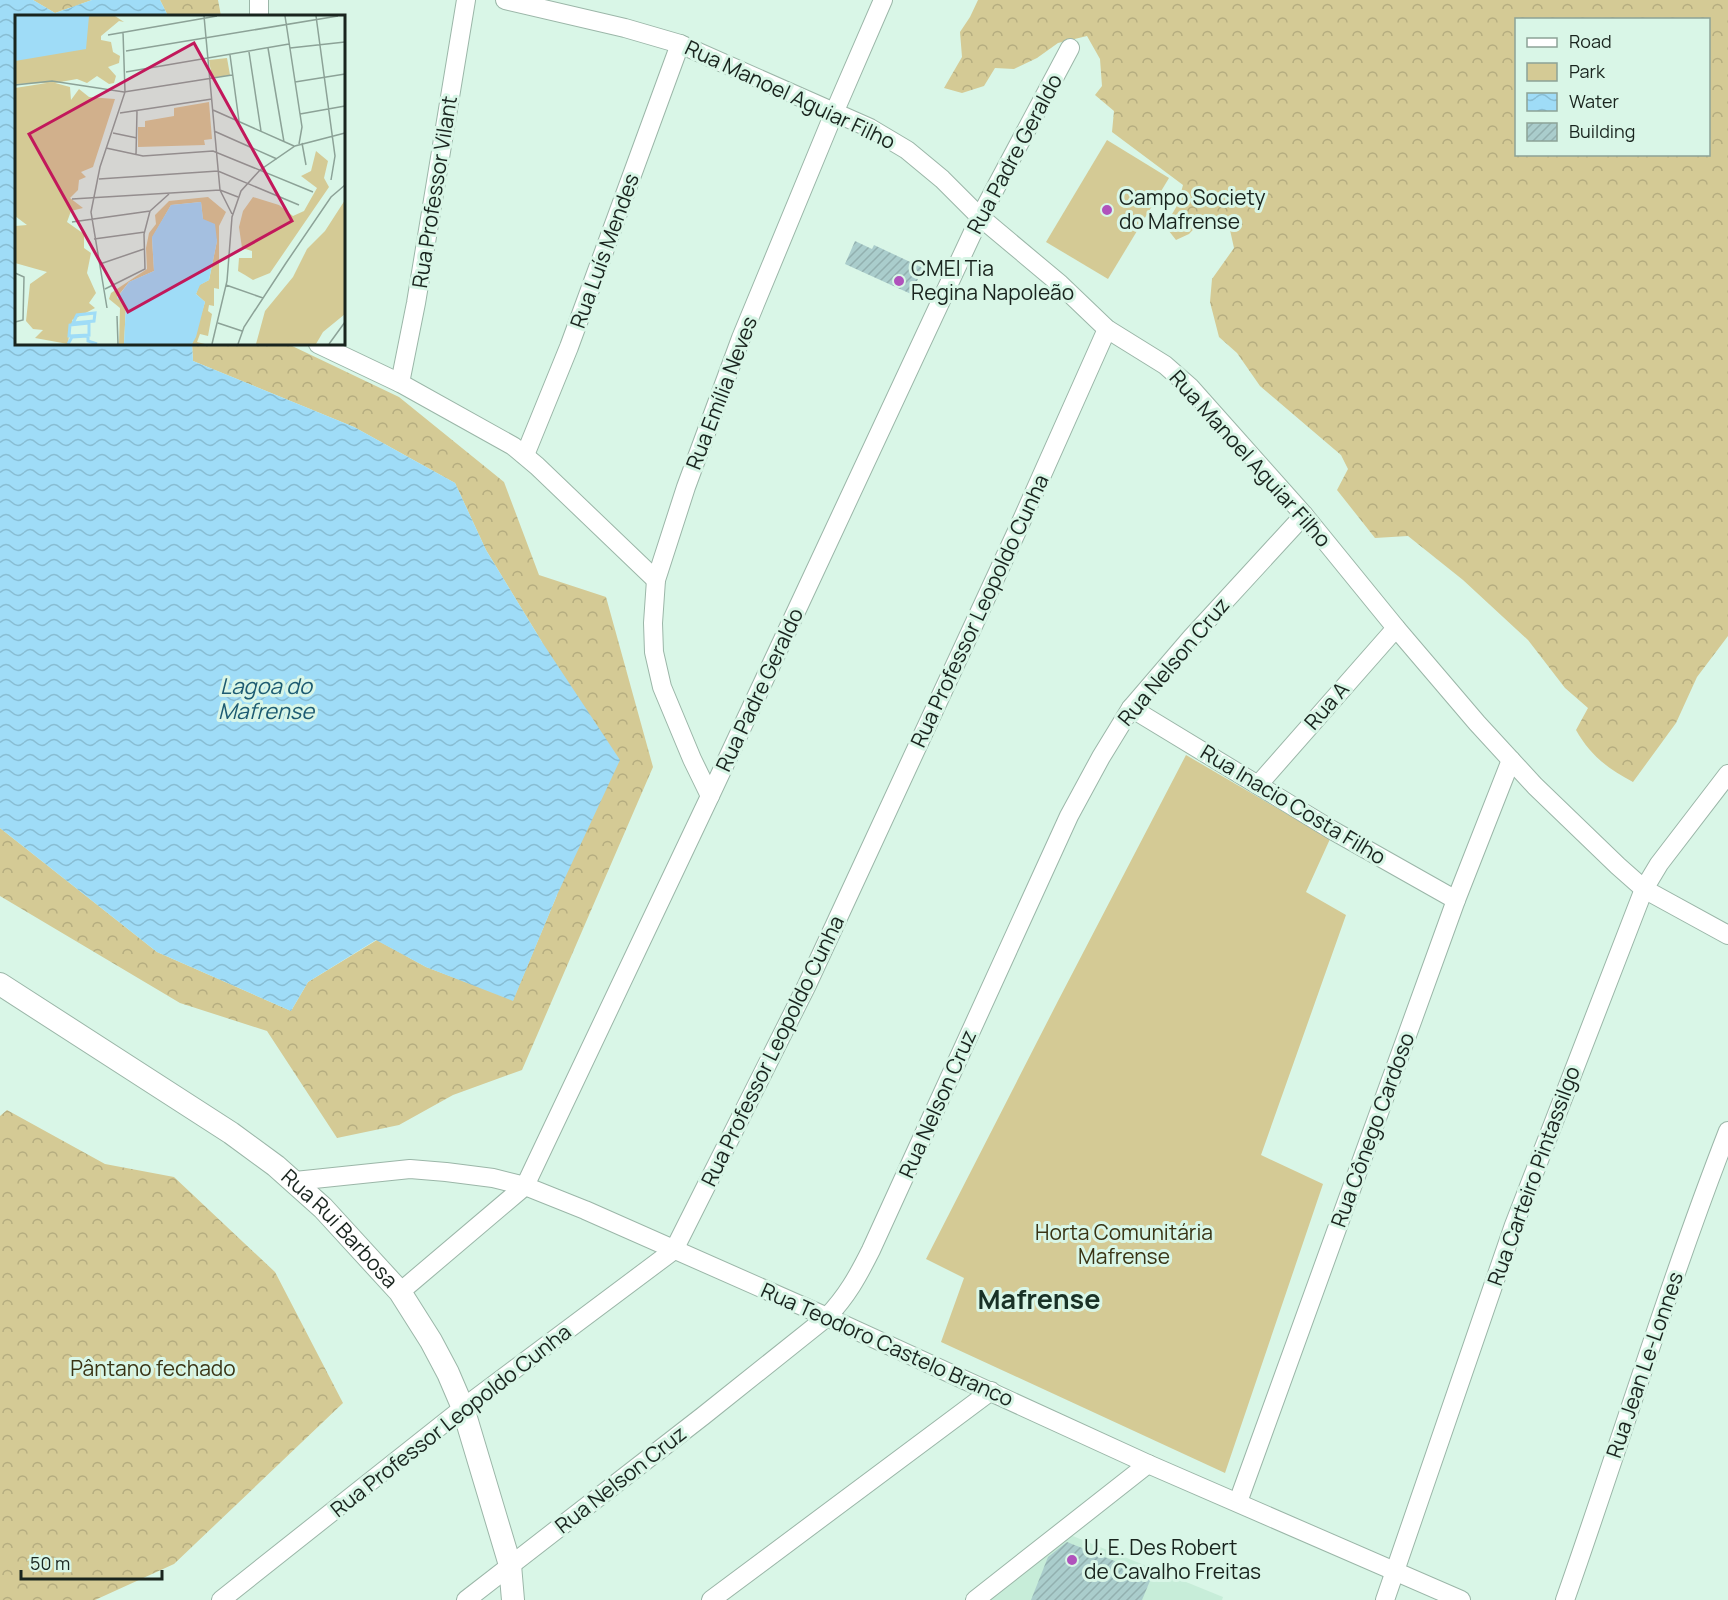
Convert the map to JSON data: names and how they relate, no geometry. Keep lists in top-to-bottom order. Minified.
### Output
{"streets":{"street":["Rua Manoel Aguiar Filho","Rua Padre Geraldo","Rua Professor Vilant","Rua Luís Mendes","Rua Emília Neves","Rua Professor Leopoldo Cunha","Rua Nelson Cruz","Rua A","Rua Inacio Costa Filho","Rua Cônego Cardoso","Rua Carteiro Pintassilgo","Rua Rui Barbosa","Rua Teodoro Castelo Branco","Rua Jean Le-Lonnes"]},"crossings":[["Rua Manoel Aguiar Filho","Rua Padre Geraldo"],["Rua Manoel Aguiar Filho","Rua Luís Mendes"],["Rua Manoel Aguiar Filho","Rua Emília Neves"],["Rua Manoel Aguiar Filho","Rua Professor Leopoldo Cunha"],["Rua Manoel Aguiar Filho","Rua Nelson Cruz"],["Rua Manoel Aguiar Filho","Rua A"],["Rua Manoel Aguiar Filho","Rua Cônego Cardoso"],["Rua Manoel Aguiar Filho","Rua Carteiro Pintassilgo"],["Rua Padre Geraldo","Rua Emília Neves"],["Rua Padre Geraldo","Rua Rui Barbosa"],["Rua Padre Geraldo","Rua Teodoro Castelo Branco"],["Rua Professor Leopoldo Cunha","Rua Rui Barbosa"],["Rua Professor Leopoldo Cunha","Rua Teodoro Castelo Branco"],["Rua Nelson Cruz","Rua Inacio Costa Filho"],["Rua Nelson Cruz","Rua Rui Barbosa"],["Rua Nelson Cruz","Rua Teodoro Castelo Branco"],["Rua A","Rua Inacio Costa Filho"],["Rua Inacio Costa Filho","Rua Cônego Cardoso"],["Rua Cônego Cardoso","Rua Teodoro Castelo Branco"],["Rua Carteiro Pintassilgo","Rua Teodoro Castelo Branco"],["Rua Rui Barbosa","Rua Teodoro Castelo Branco"]],"districts":["Mafrense"],"water":["Lagoa do Mafrense"],"parks":["Horta Comunitária Mafrense","Pântano fechado"],"places":["Campo Society do Mafrense","CMEI Tia Regina Napoleão","U. E. Des Robert de Cavalho Freitas"],"legend":["Road","Park","Water","Building"],"scale_bar":"50 m"}
